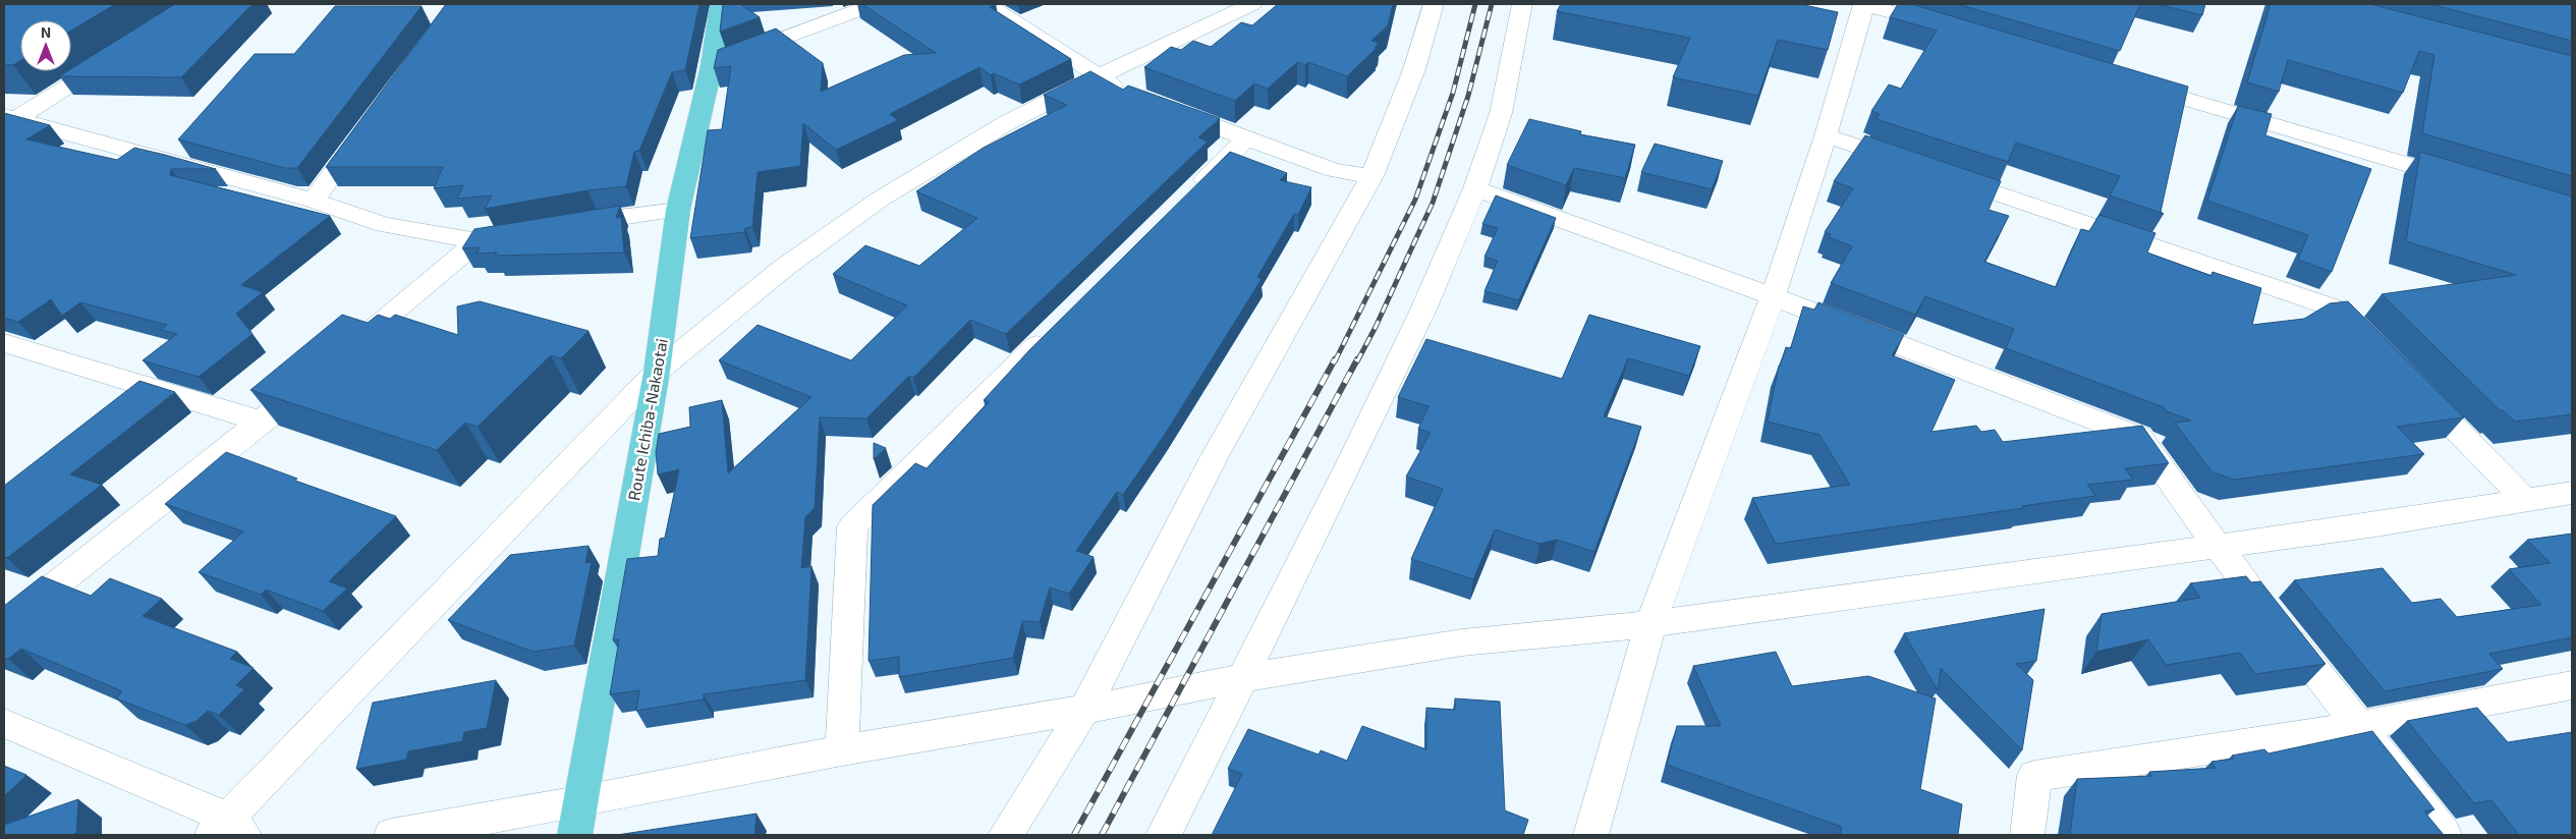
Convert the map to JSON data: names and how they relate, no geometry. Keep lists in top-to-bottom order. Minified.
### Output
{"streets":{"main road":["Route Ichiba-Nakaotai"]},"north":"top"}
